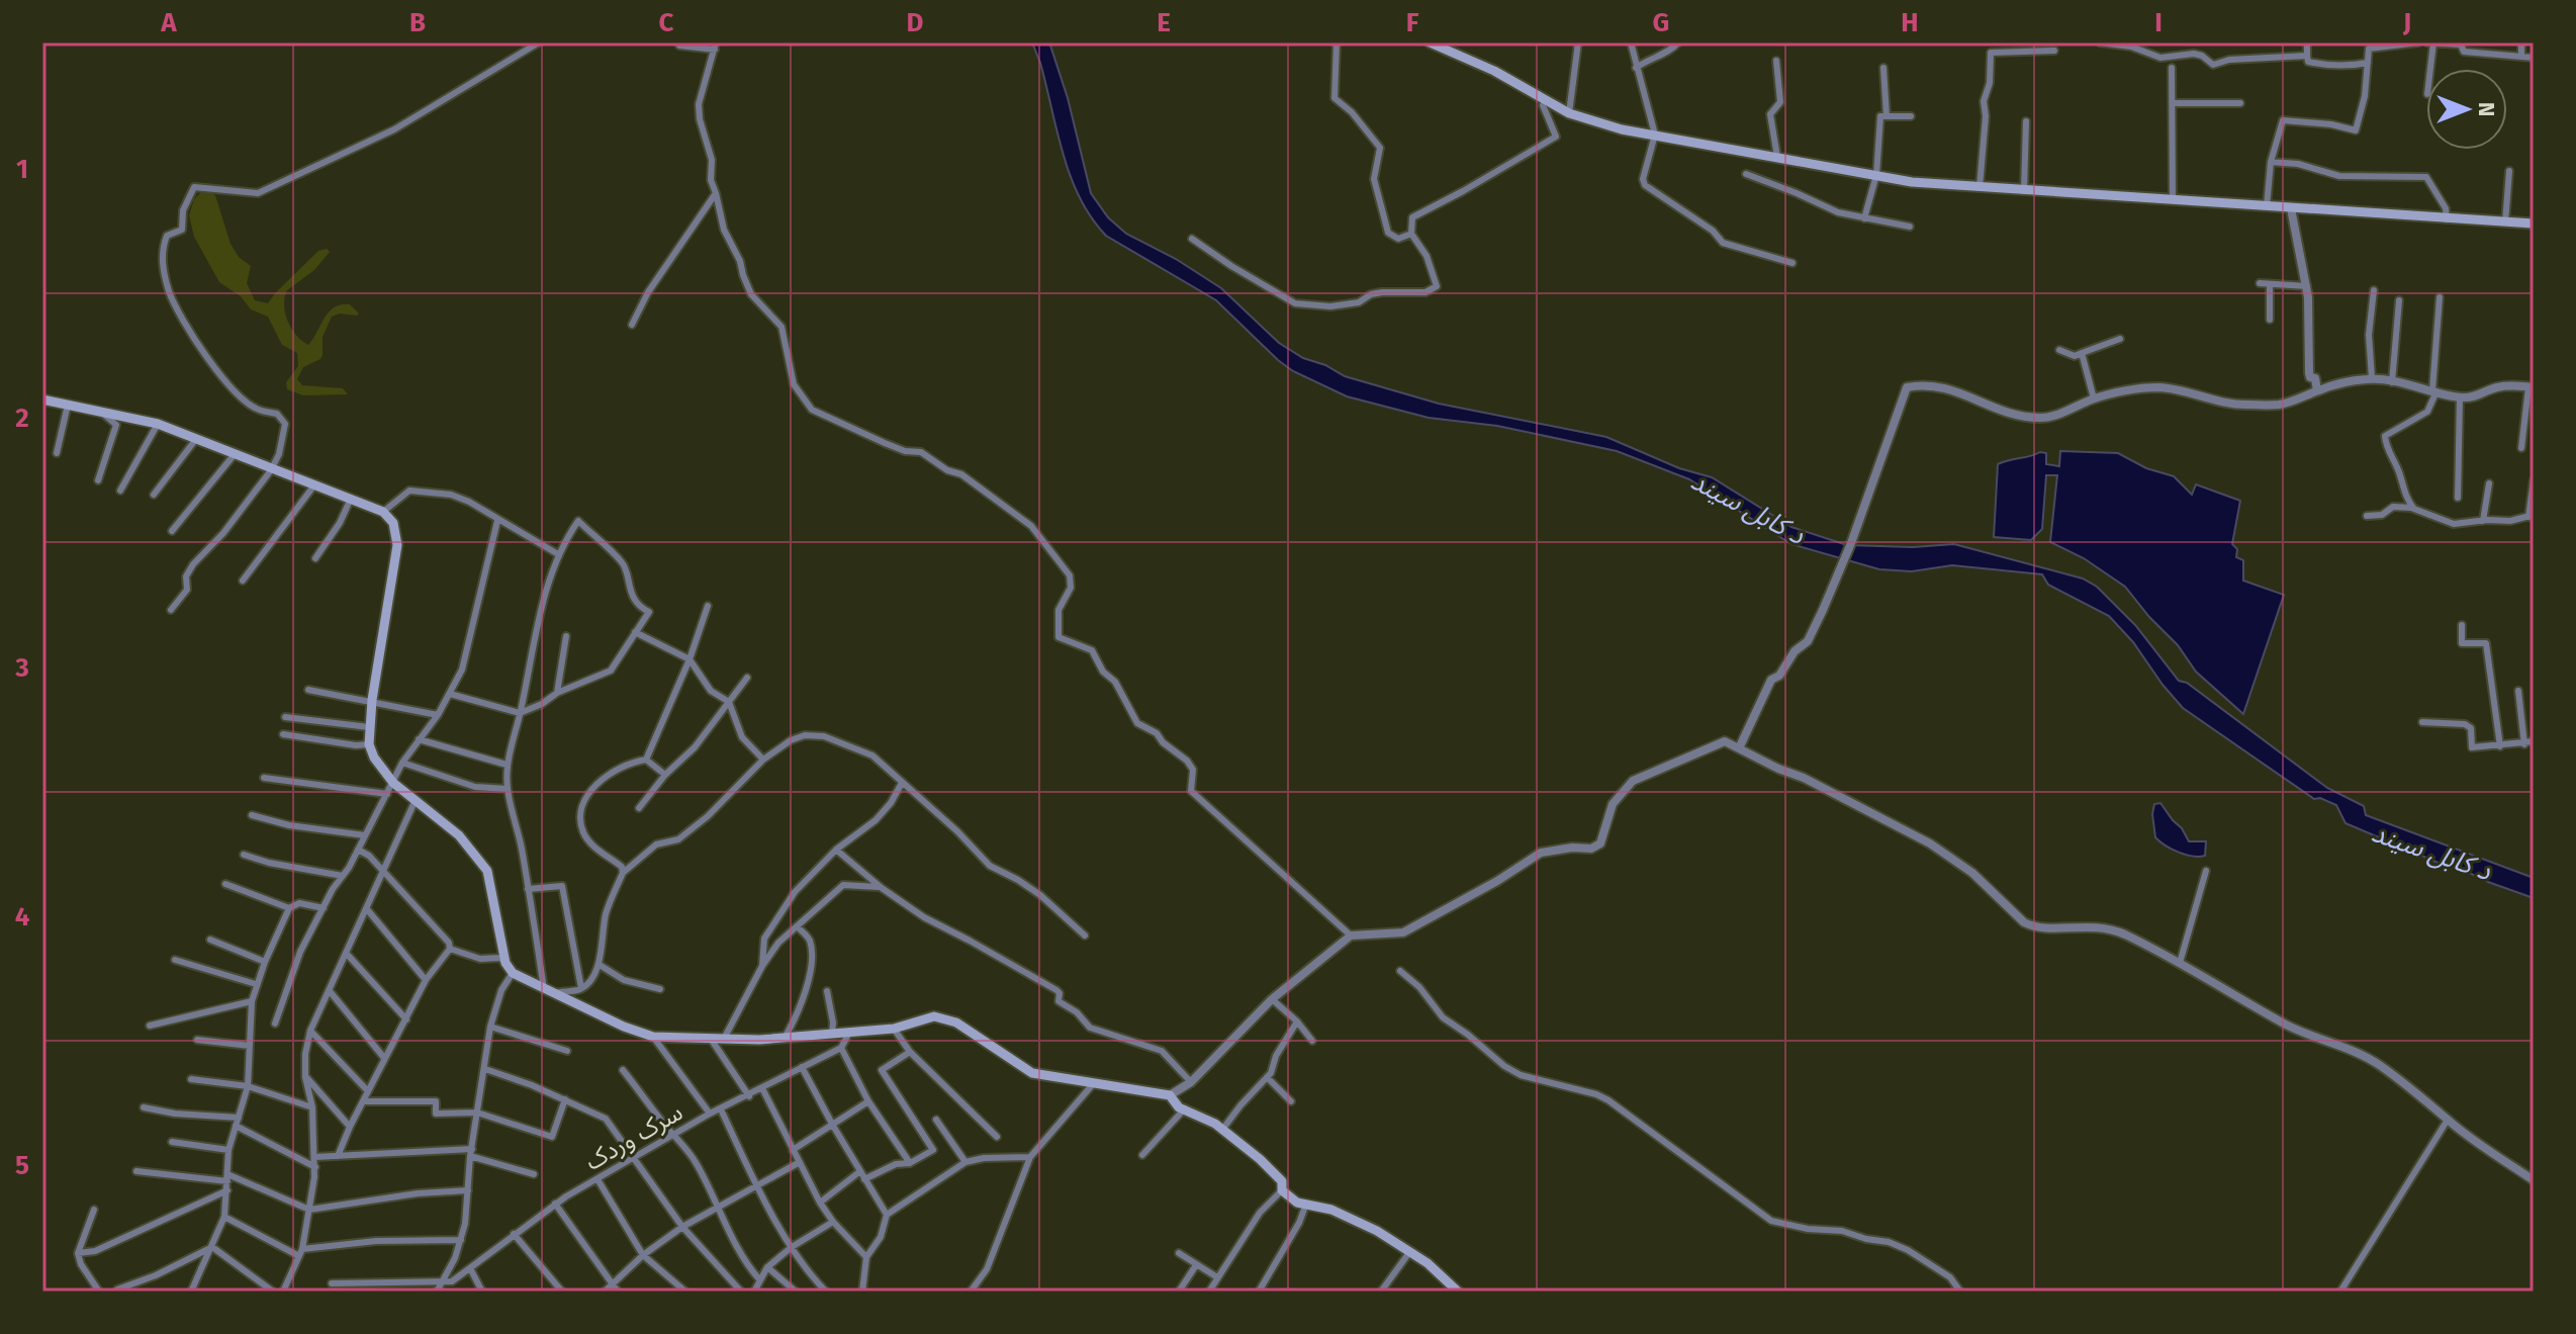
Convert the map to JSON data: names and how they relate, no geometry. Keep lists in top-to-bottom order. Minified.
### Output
{"streets":{"street":["سرک وردک"]},"water":["د کابل سيند"],"north":"right","grid":{"columns":["A","B","C","D","E","F","G","H","I","J"],"rows":["1","2","3","4","5"]}}
